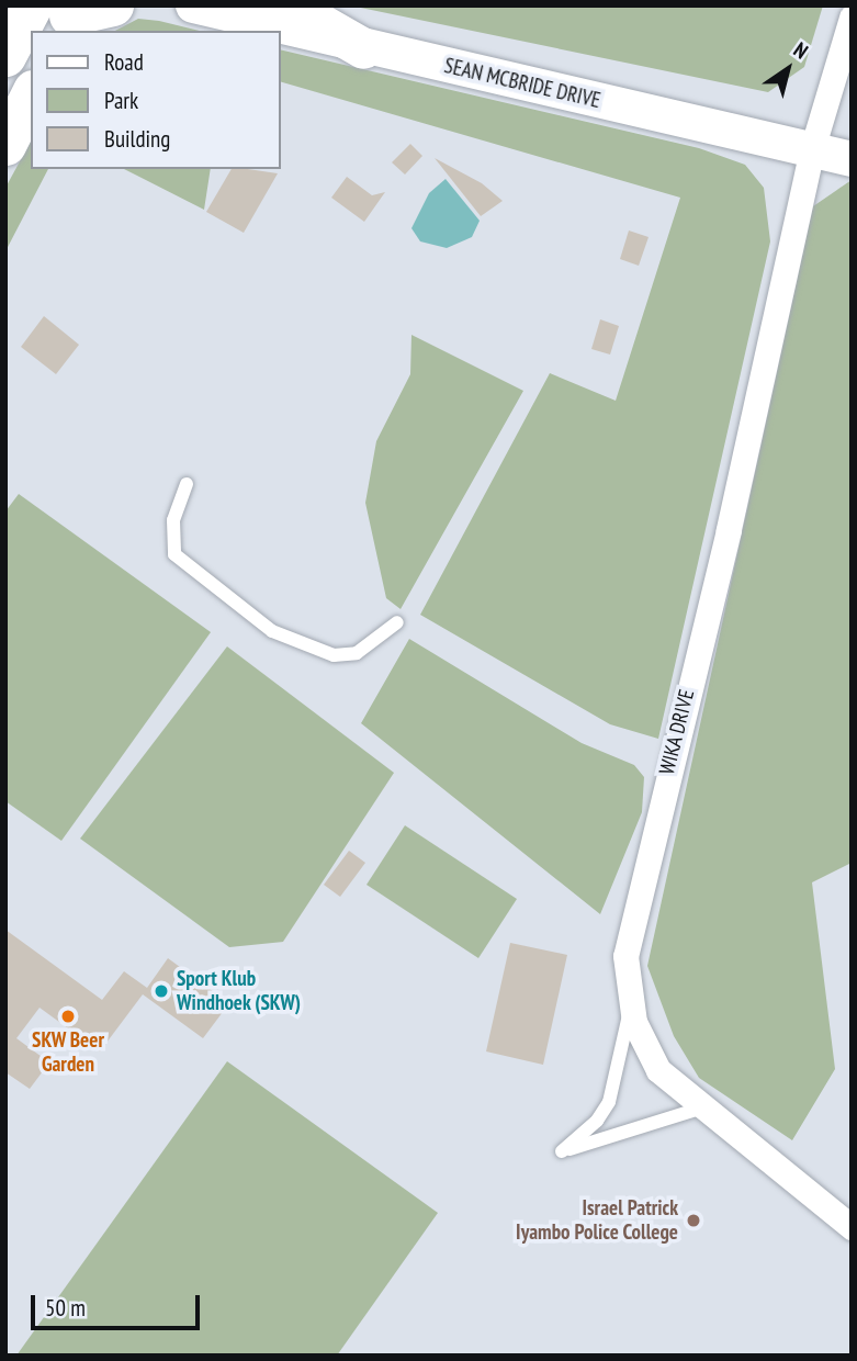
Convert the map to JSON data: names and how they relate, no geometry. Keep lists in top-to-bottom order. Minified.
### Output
{"streets":{"main road":["SEAN MCBRIDE DRIVE"],"street":["WIKA DRIVE"]},"crossings":[["SEAN MCBRIDE DRIVE","WIKA DRIVE"]],"places":["Sport Klub Windhoek (SKW)","SKW Beer Garden","Israel Patrick Iyambo Police College"],"legend":["Road","Park","Building"],"scale_bar":"50 m","north":"top right"}
